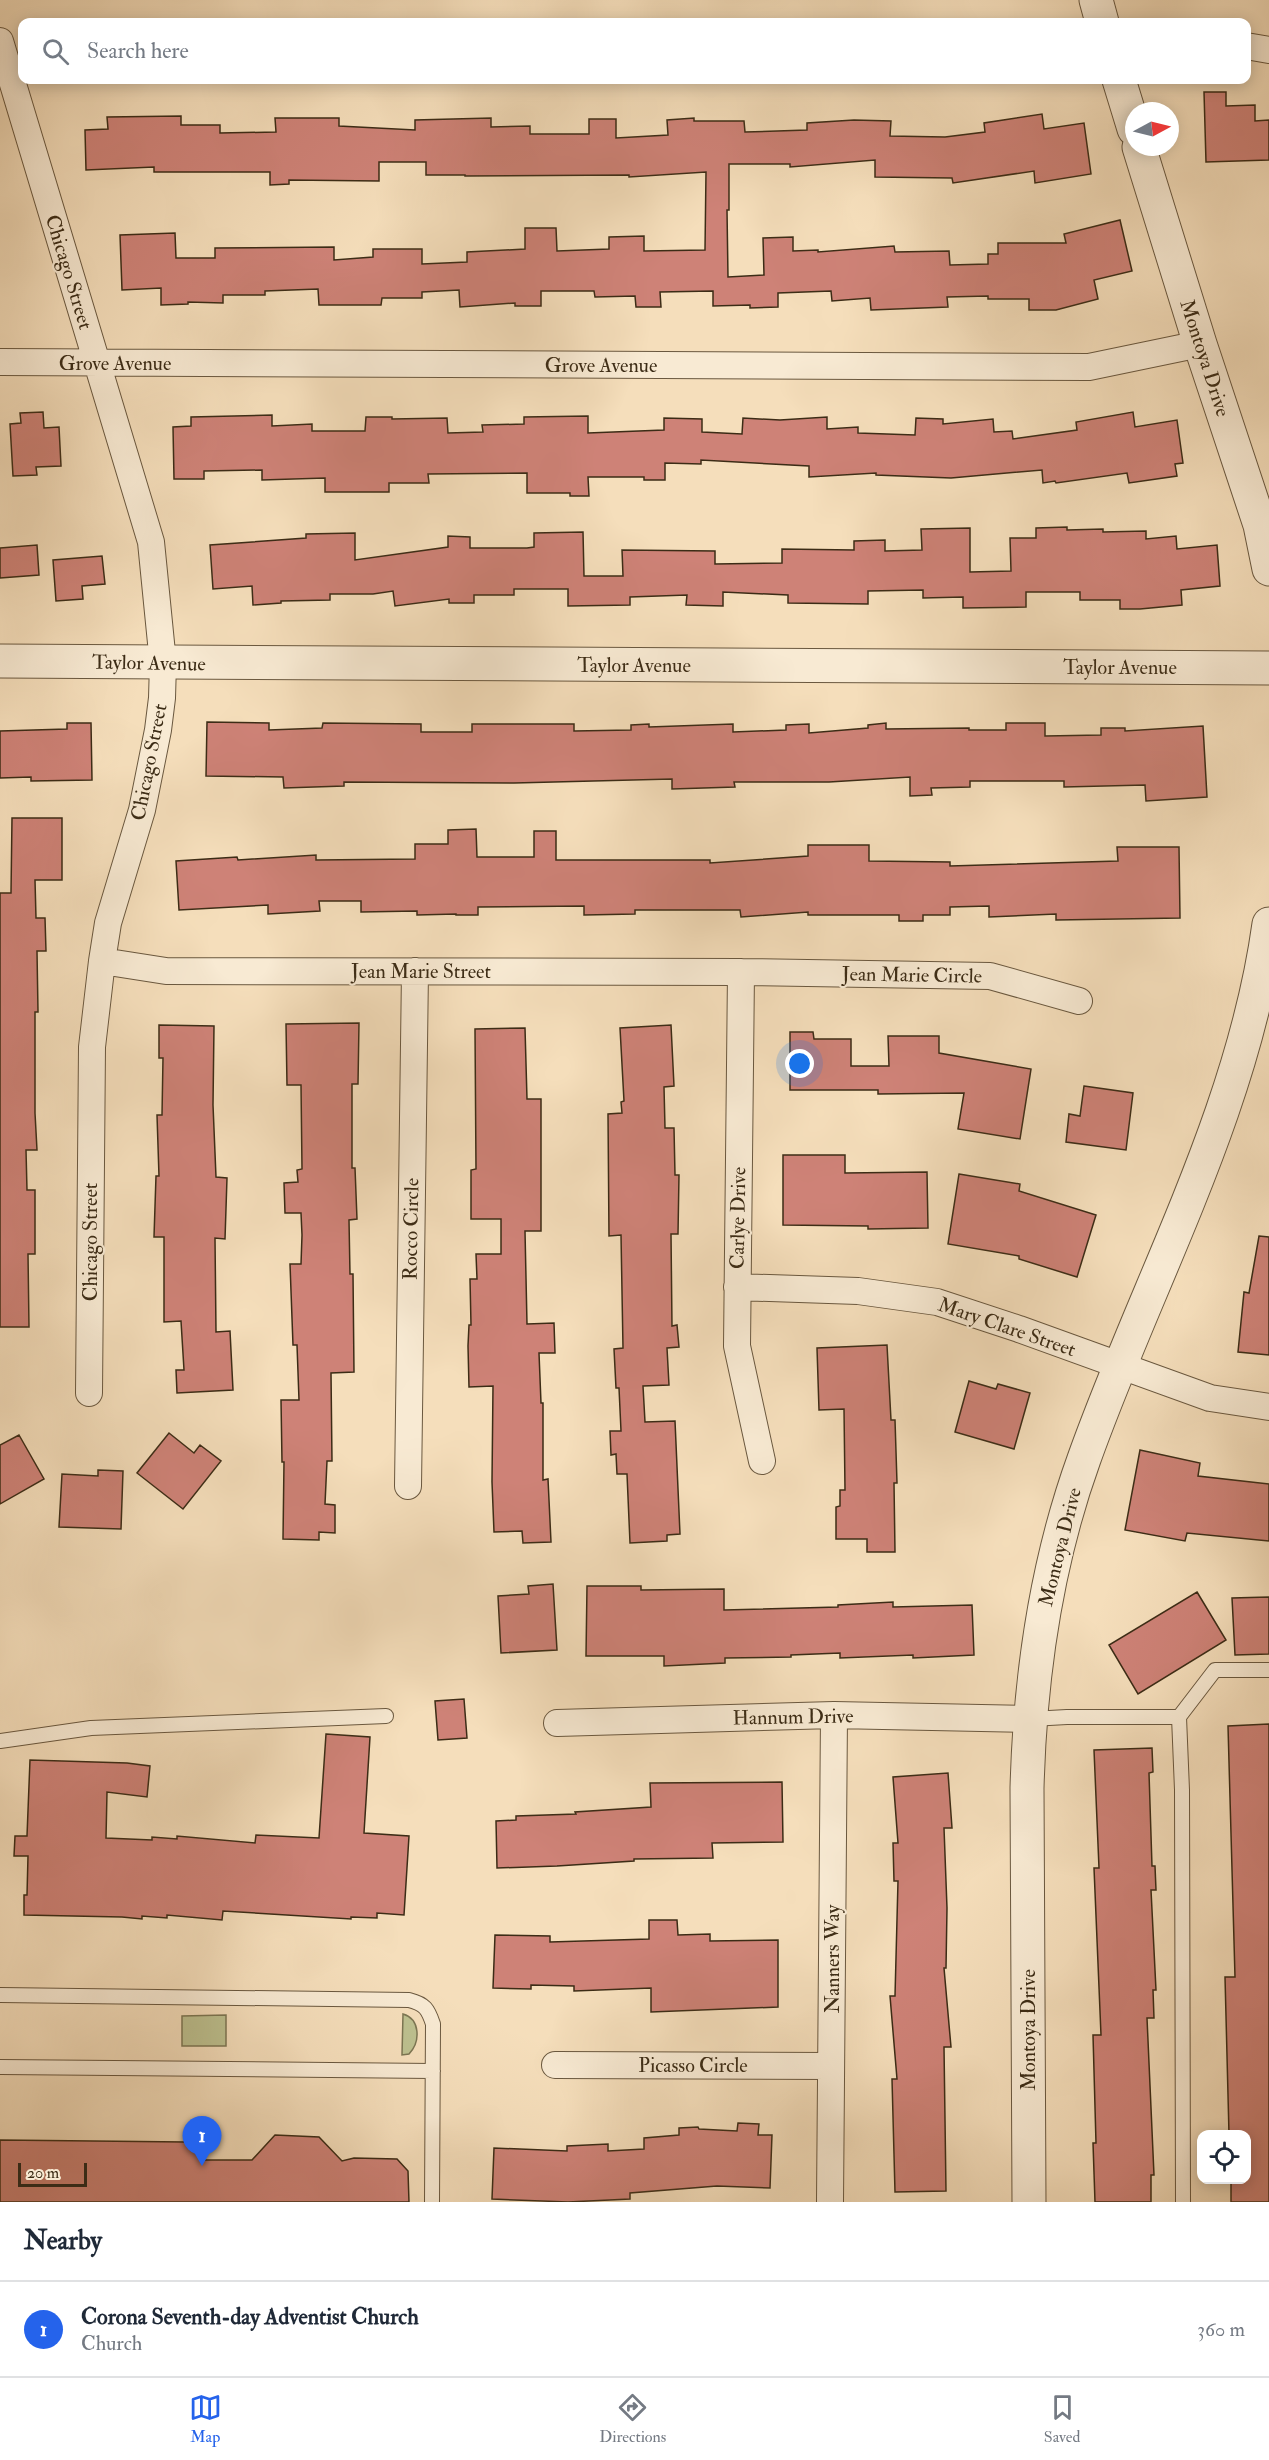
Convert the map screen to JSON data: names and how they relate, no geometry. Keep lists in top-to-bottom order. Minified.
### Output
{"streets":{"street":["Chicago Street","Montoya Drive","Grove Avenue","Taylor Avenue","Jean Marie Street","Jean Marie Circle","Carlye Drive","Rocco Circle","Mary Clare Street","Hannum Drive","Nanners Way","Picasso Circle"]},"crossings":[["Chicago Street","Grove Avenue"],["Chicago Street","Taylor Avenue"],["Chicago Street","Jean Marie Street"],["Montoya Drive","Grove Avenue"],["Montoya Drive","Mary Clare Street"],["Montoya Drive","Hannum Drive"],["Jean Marie Street","Jean Marie Circle"],["Jean Marie Street","Carlye Drive"],["Jean Marie Street","Rocco Circle"],["Jean Marie Circle","Carlye Drive"],["Carlye Drive","Mary Clare Street"],["Hannum Drive","Nanners Way"],["Nanners Way","Picasso Circle"]],"scale_bar":"20 m","north":"right","page":{"search":"Search here","pins":"1","scale":"20 m","heading":"Nearby","list":[{"mark":"1","name":"Corona Seventh-day Adventist Church","note":"Church","value":"360 m"}],"nav":["Map","Directions","Saved"]}}
